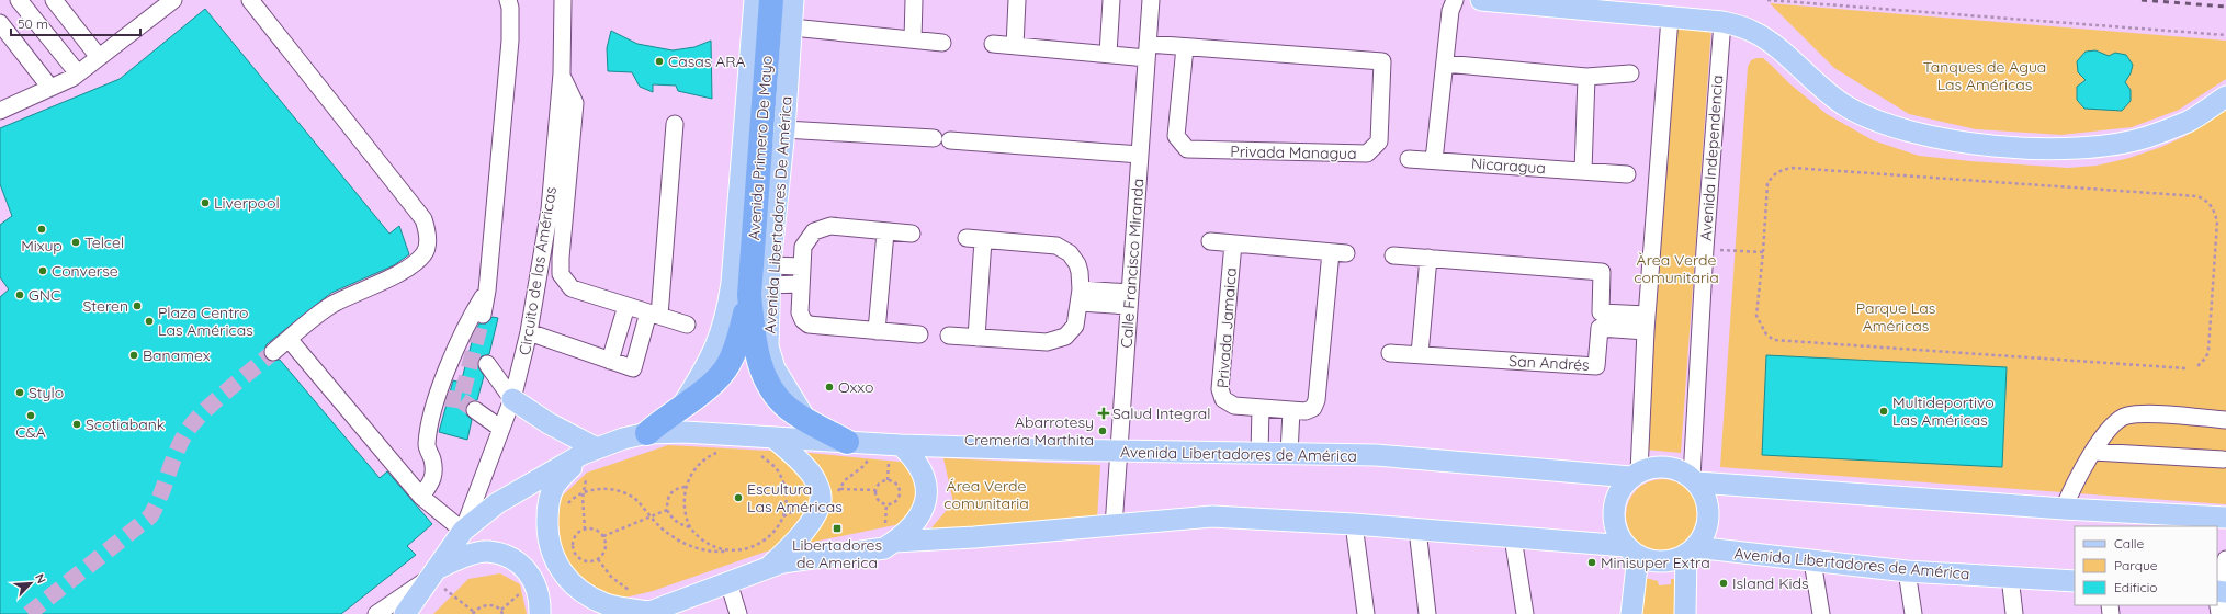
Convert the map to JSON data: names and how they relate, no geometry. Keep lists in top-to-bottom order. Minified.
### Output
{"streets":{"highway":["Avenida Primero De Mayo"],"main road":["Avenida Libertadores De América","Avenida Libertadores de América"],"street":["Privada Managua","Avenida Independencia","Nicaragua","Calle Francisco Miranda","Circuito de las Américas","Privada Jamaica","San Andrés"]},"crossings":[["Avenida Primero De Mayo","Avenida Libertadores De América"],["Avenida Primero De Mayo","Avenida Libertadores de América"],["Privada Managua","Calle Francisco Miranda"],["Avenida Independencia","Avenida Libertadores de América"],["Calle Francisco Miranda","Avenida Libertadores de América"]],"parks":["Tanques de Agua Las Américas","Àrea Verde comunitaria","Parque Las Américas","Área Verde comunitaria"],"places":{"other":["Casas ARA","Liverpool","Mixup","Telcel","Converse","GNC","Steren","Plaza Centro Las Américas","Banamex","Oxxo","Stylo","Multideportivo Las Américas","C&A","Scotiabank","Abarrotesy Cremería Marthita","Escultura Las Américas","Minisuper Extra","Island Kids"],"health":["Salud Integral"],"transit":["Libertadores de America"]},"legend":["Calle","Parque","Edificio"],"scale_bar":"50 m","north":"top right"}
